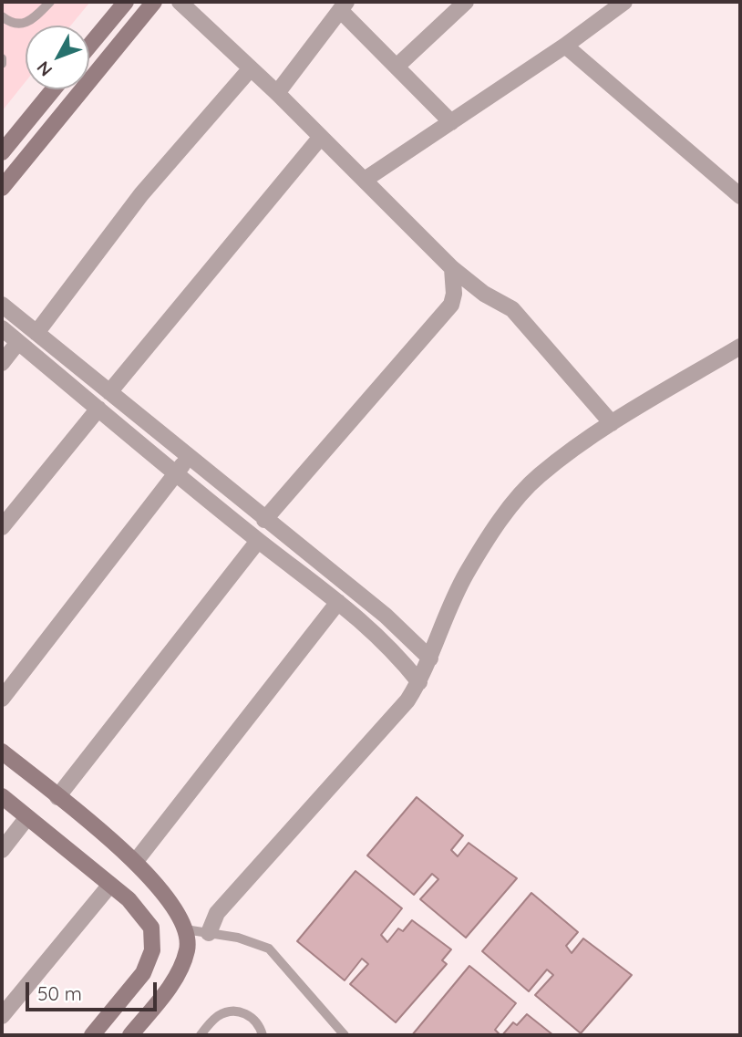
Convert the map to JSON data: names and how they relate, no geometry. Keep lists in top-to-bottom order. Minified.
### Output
{"scale_bar":"50 m","north":"bottom left"}
